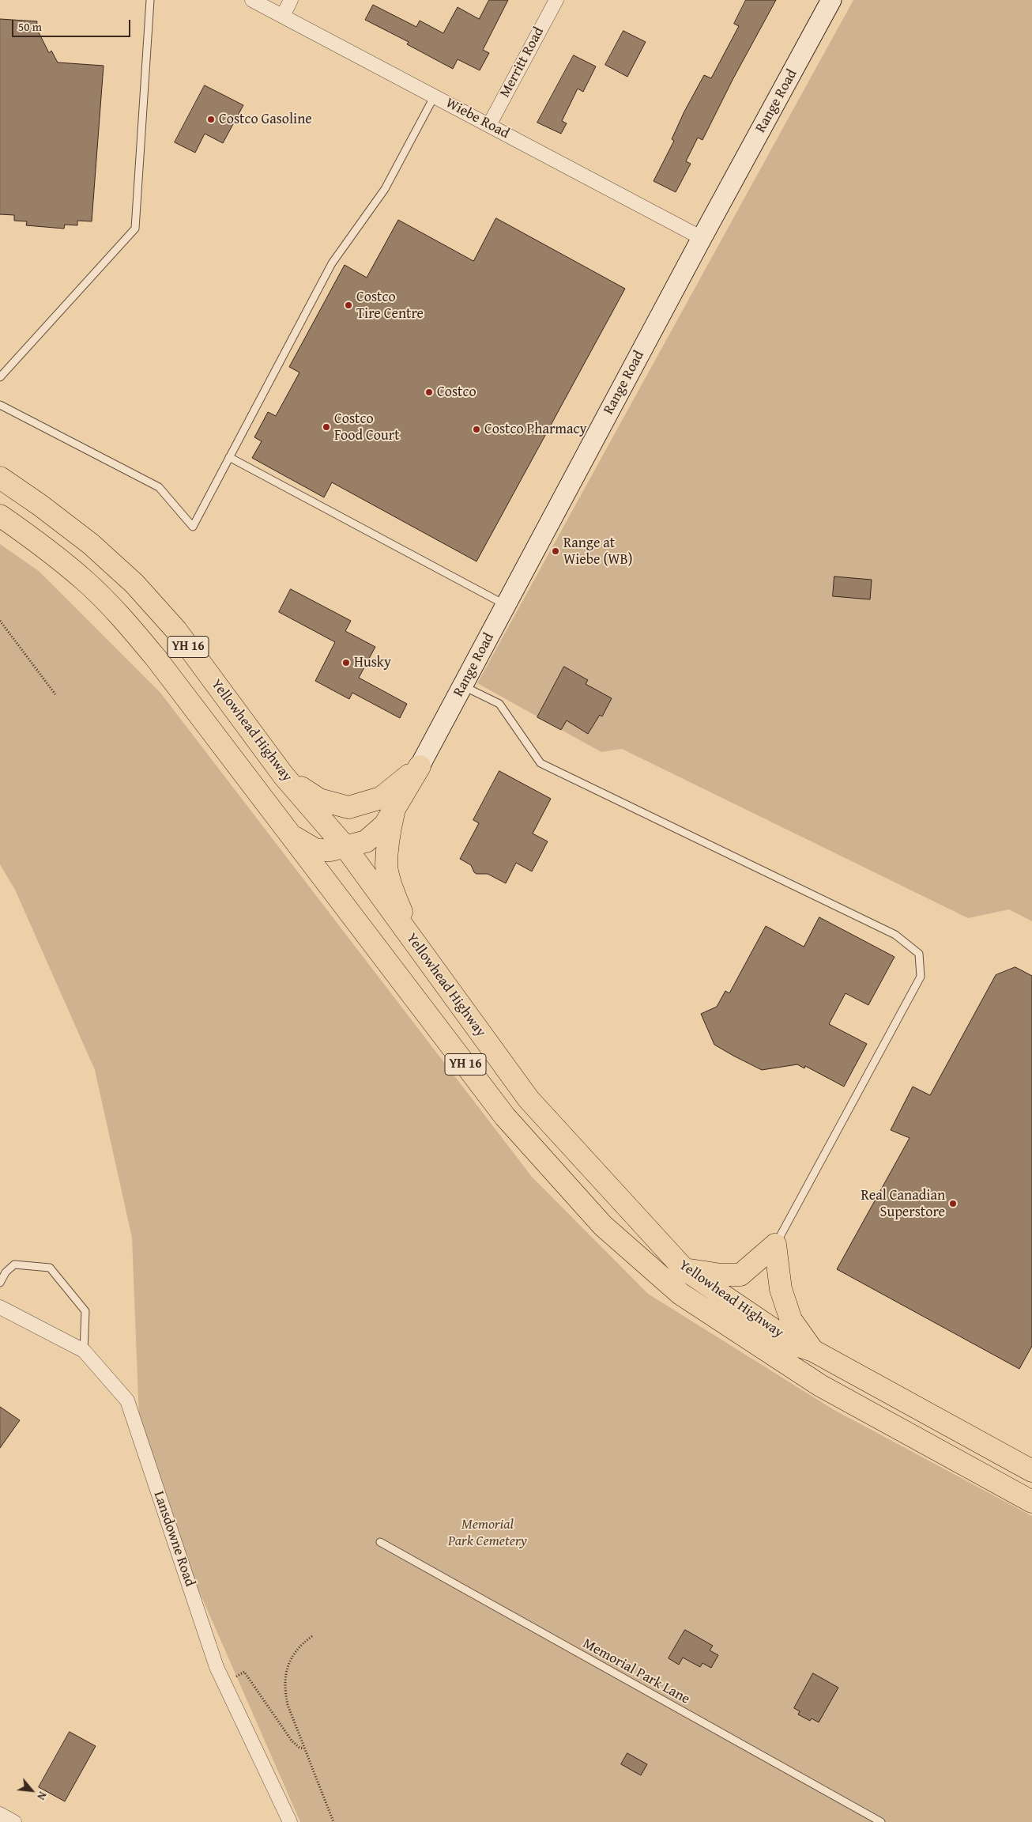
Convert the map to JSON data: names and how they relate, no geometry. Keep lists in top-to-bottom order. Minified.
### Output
{"streets":{"highway":["YH 16","Yellowhead Highway"],"street":["Merritt Road","Range Road","Wiebe Road","Lansdowne Road"],"lane":["Memorial Park Lane"]},"crossings":[["Merritt Road","Wiebe Road"],["Range Road","Wiebe Road"]],"parks":["Memorial Park Cemetery"],"places":["Costco Gasoline","Costco Tire Centre","Costco","Costco Food Court","Costco Pharmacy","Range at Wiebe (WB)","Husky","Real Canadian Superstore"],"scale_bar":"50 m","north":"bottom right"}
